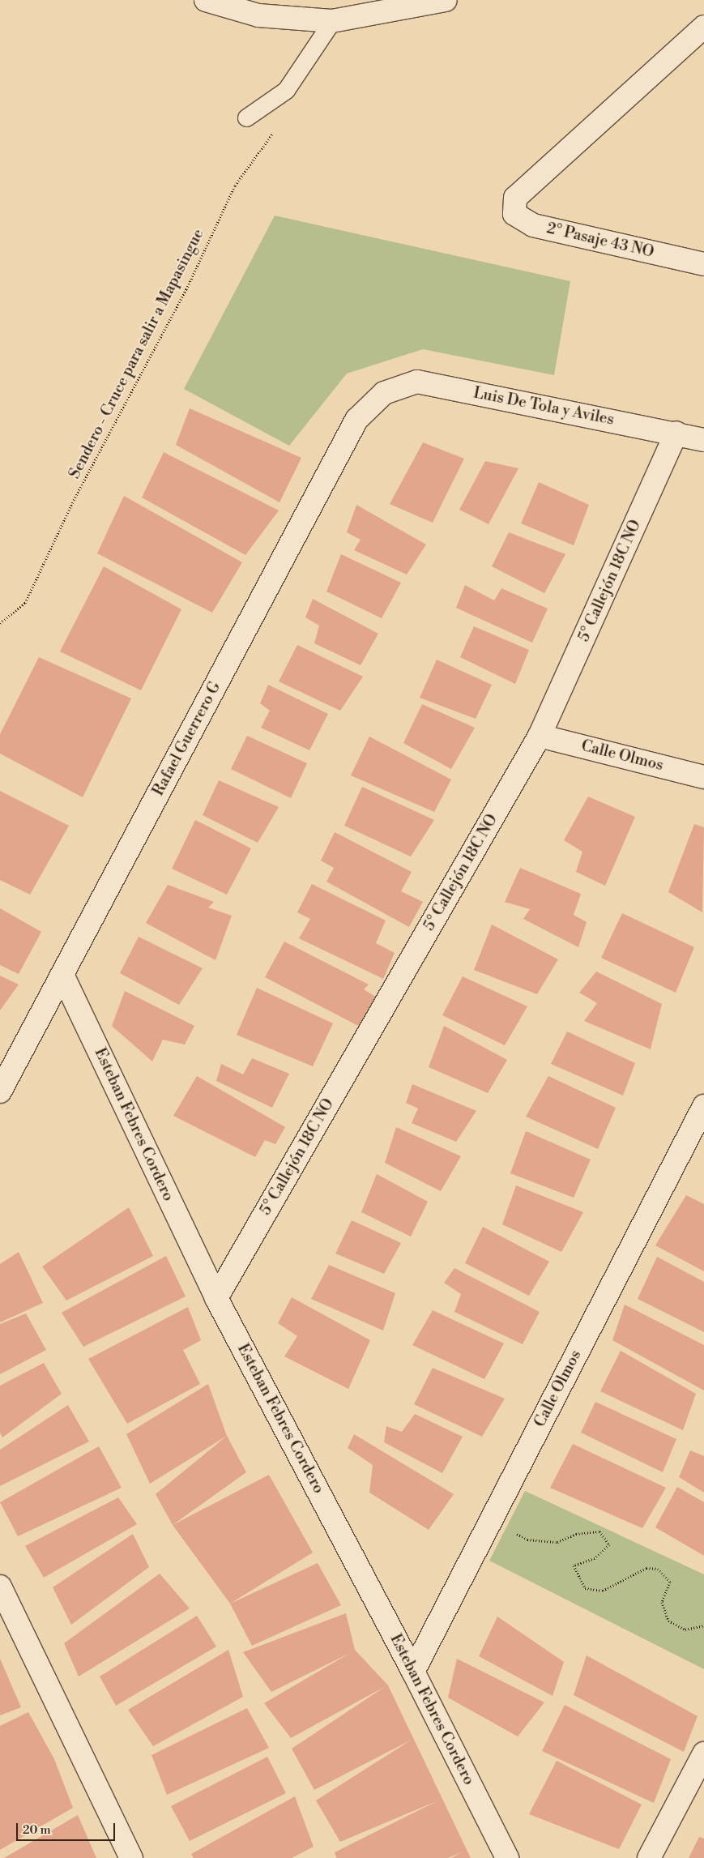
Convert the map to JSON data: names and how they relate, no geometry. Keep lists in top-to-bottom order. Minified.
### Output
{"streets":{"street":["2° Pasaje 43 NO","Luis De Tola y Aviles","5° Callejón 18C NO","Rafael Guerrero G","Calle Olmos","Esteban Febres Cordero"],"path":["Sendero - Cruce para salir a Mapasingue"]},"crossings":[["Luis De Tola y Aviles","5° Callejón 18C NO"],["Luis De Tola y Aviles","Rafael Guerrero G"],["5° Callejón 18C NO","Calle Olmos"],["5° Callejón 18C NO","Esteban Febres Cordero"],["Rafael Guerrero G","Esteban Febres Cordero"],["Calle Olmos","Esteban Febres Cordero"]],"scale_bar":"20 m"}
